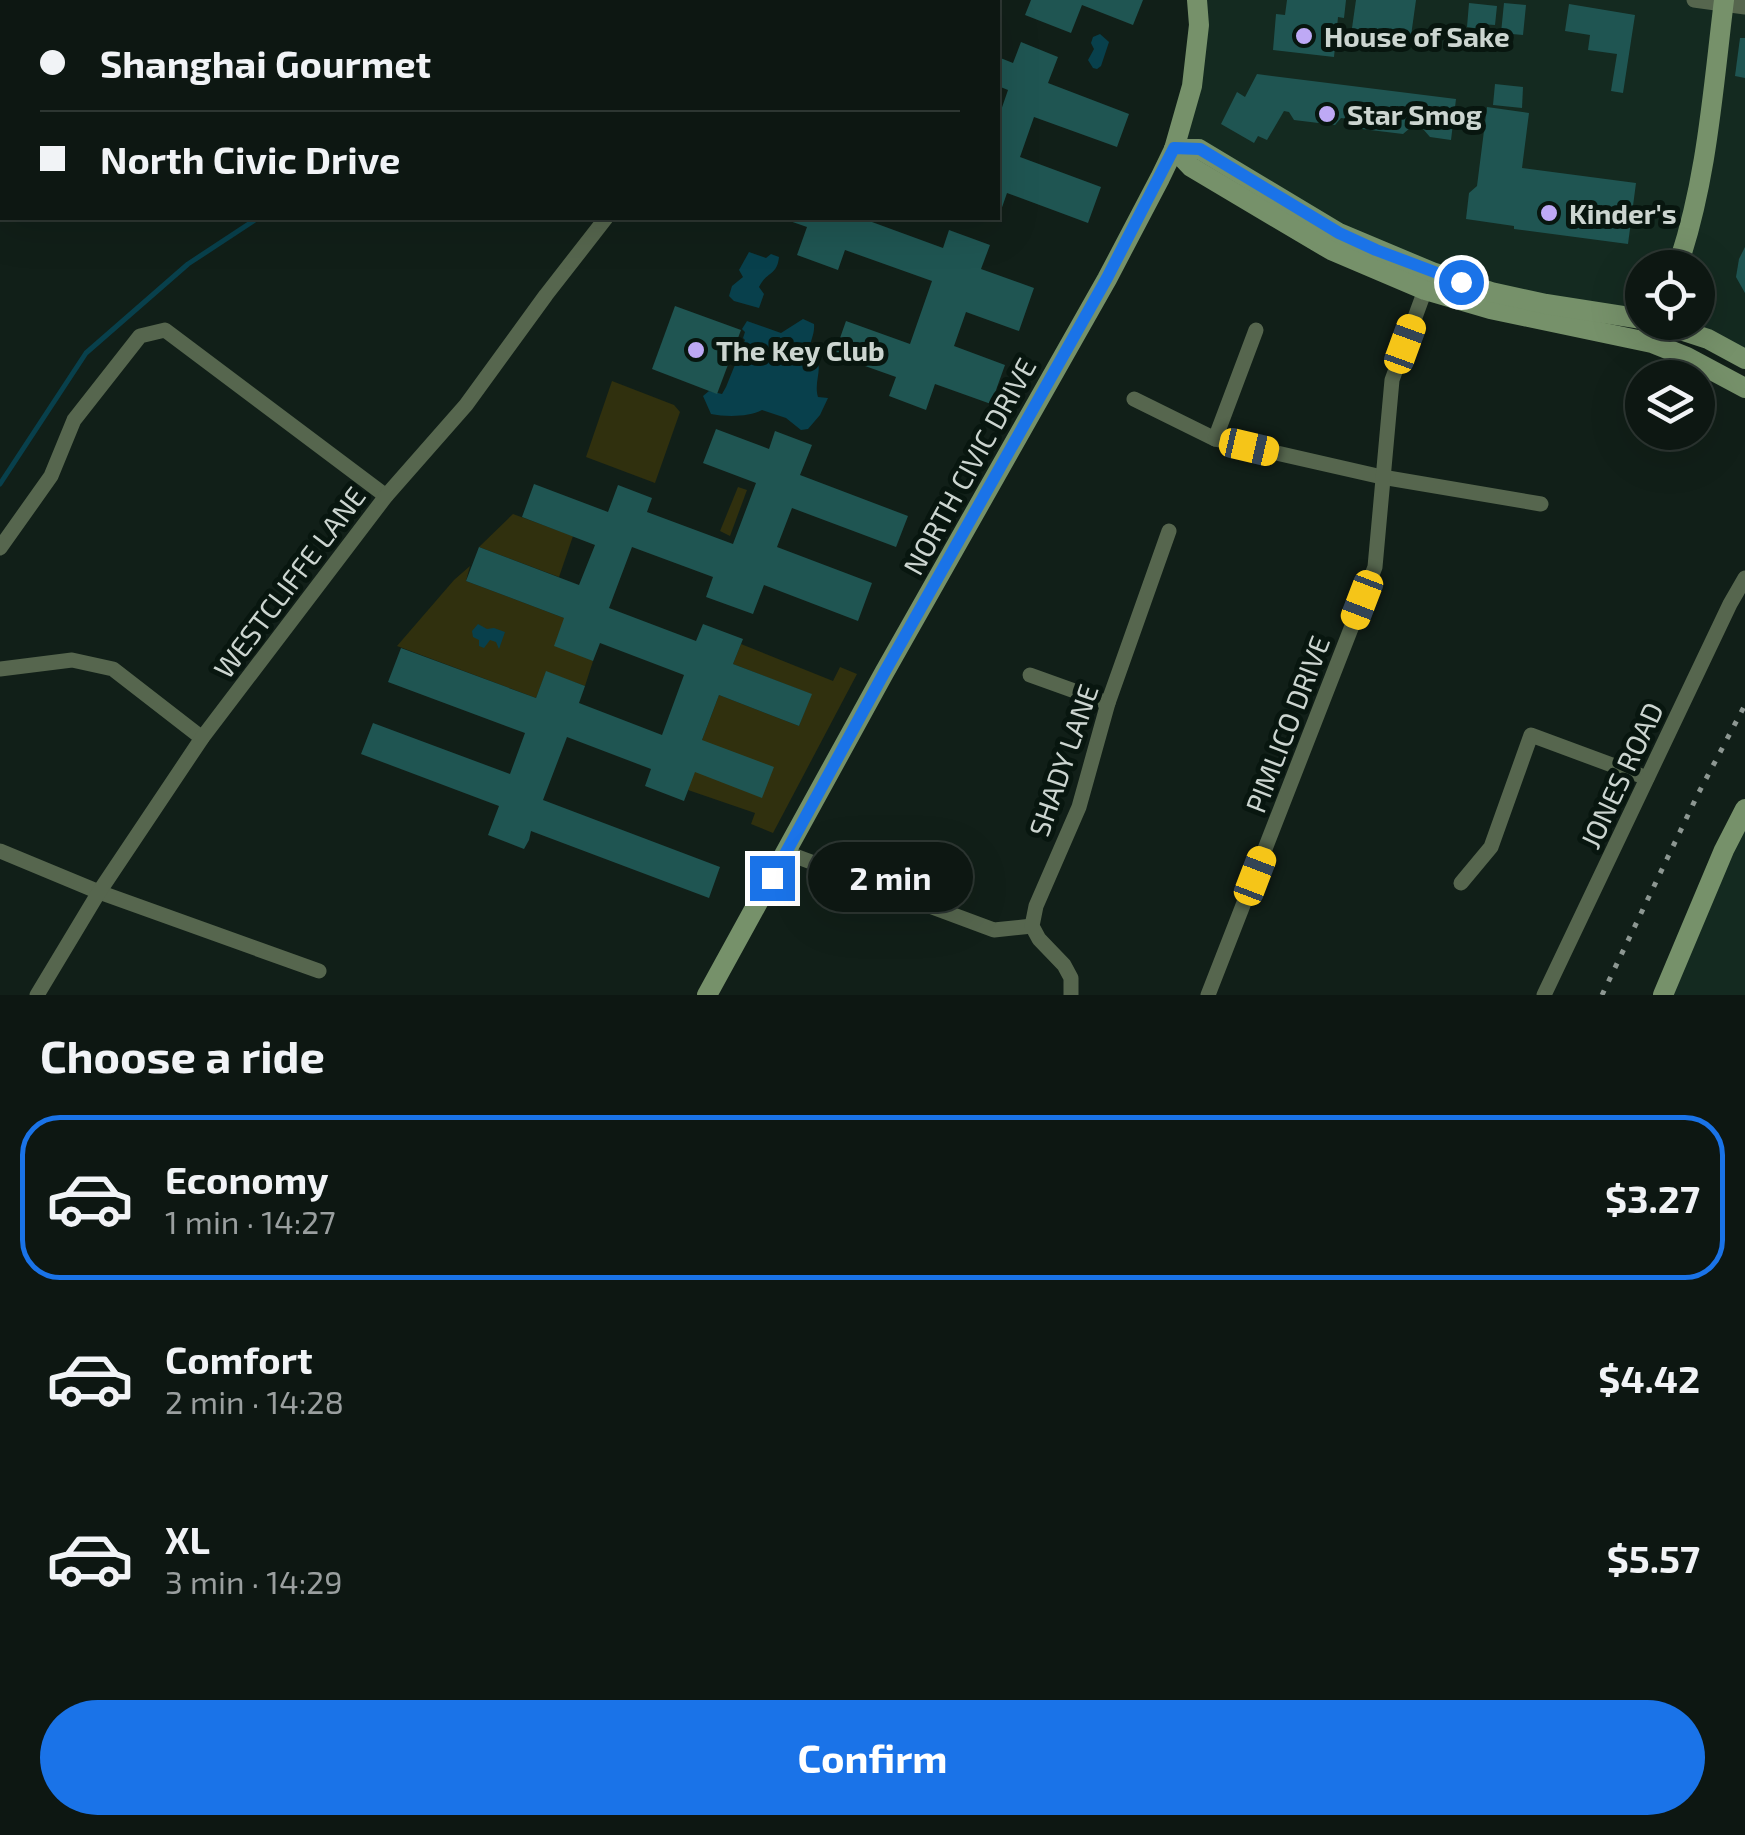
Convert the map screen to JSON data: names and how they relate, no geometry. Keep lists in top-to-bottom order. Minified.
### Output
{"streets":{"street":["NORTH CIVIC DRIVE","WESTCLIFFE LANE","PIMLICO DRIVE","SHADY LANE","JONES ROAD"]},"places":["House of Sake","Star Smog","Kinder's","The Key Club"],"page":{"banner":["Shanghai Gourmet","North Civic Drive"],"bubble":"2 min","heading":"Choose a ride","list":[{"name":"Economy","note":"1 min · 14:27","value":"$3.27"},{"name":"Comfort","note":"2 min · 14:28","value":"$4.42"},{"name":"XL","note":"3 min · 14:29","value":"$5.57"}],"buttons":"Confirm"}}
